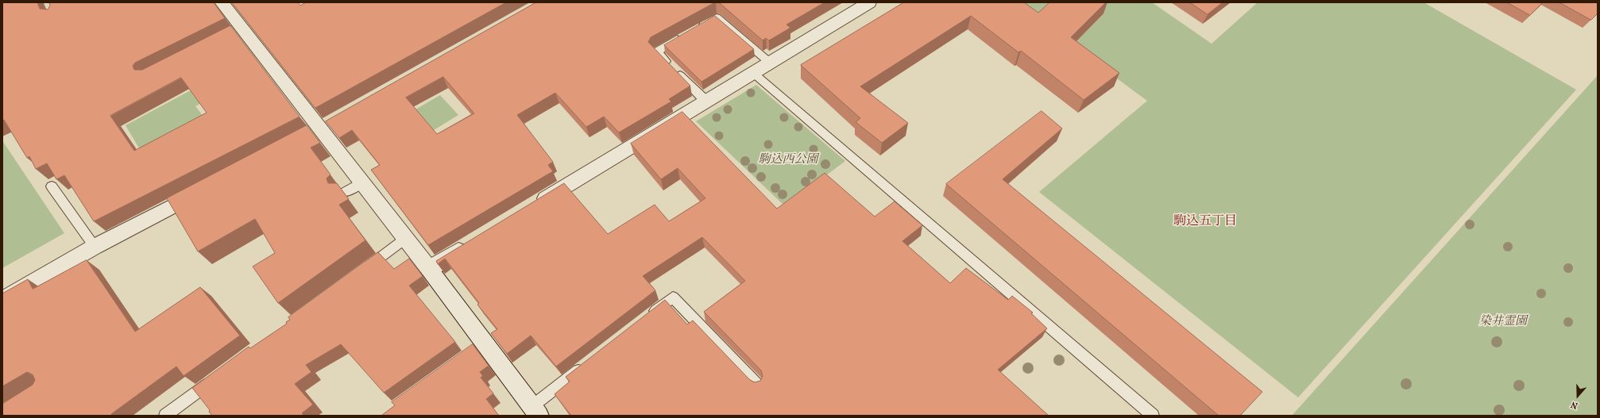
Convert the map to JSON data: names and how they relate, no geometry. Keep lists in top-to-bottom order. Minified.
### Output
{"districts":["駒込五丁目"],"parks":["駒込西公園","染井霊園"],"north":"bottom"}
